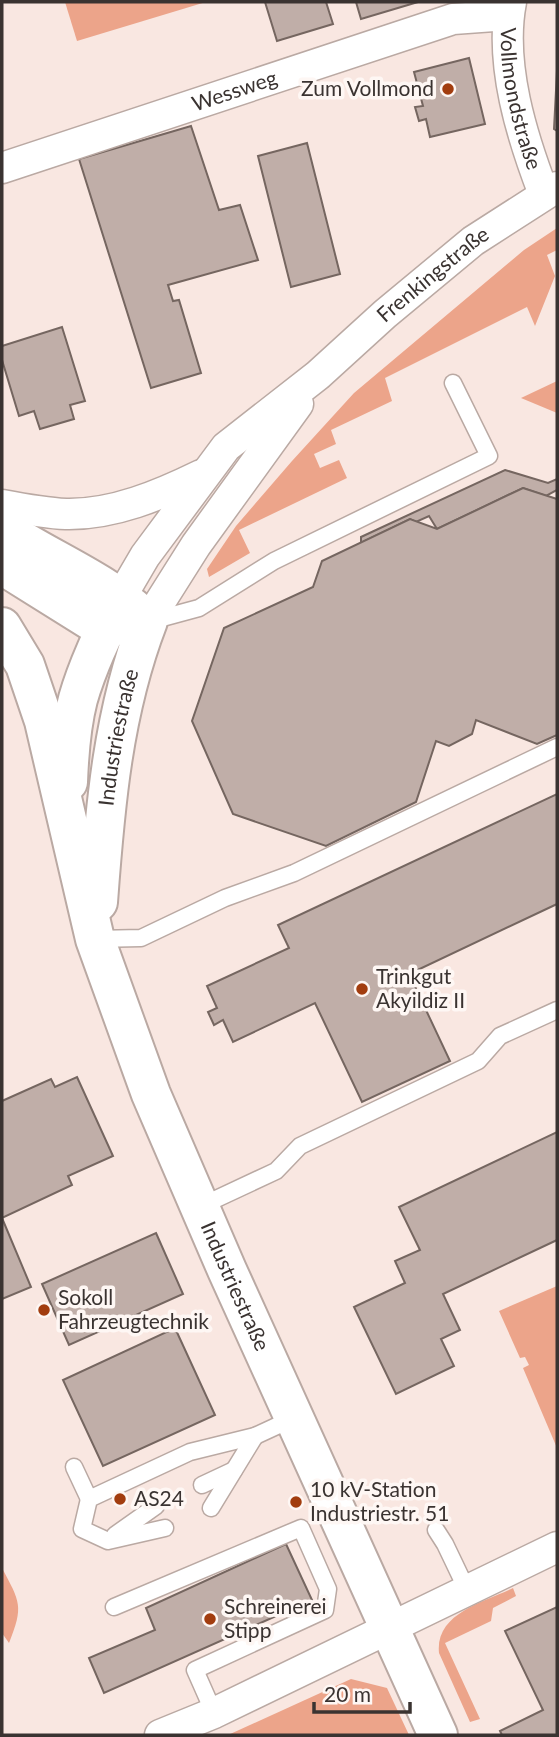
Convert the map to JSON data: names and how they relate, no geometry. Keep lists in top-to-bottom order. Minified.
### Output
{"streets":{"street":["Wessweg","Vollmondstraße","Frenkingstraße","Industriestraße"]},"crossings":[["Wessweg","Vollmondstraße"],["Vollmondstraße","Frenkingstraße"],["Frenkingstraße","Industriestraße"]],"places":["Zum Vollmond","Trinkgut Akyildiz II","Sokoll Fahrzeugtechnik","AS24","10 kV-Station Industriestr. 51","Schreinerei Stipp"],"scale_bar":"20 m"}
